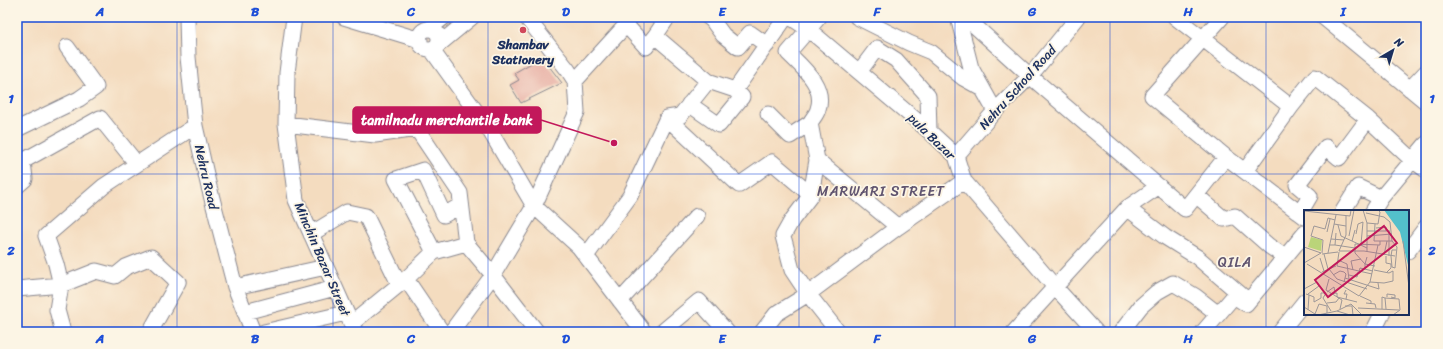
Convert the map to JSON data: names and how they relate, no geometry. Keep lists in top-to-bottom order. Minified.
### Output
{"streets":{"street":["Nehru School Road","pula Bazar","Nehru Road","Minchin Bazar Street"]},"crossings":[["Nehru School Road","pula Bazar"]],"districts":["MARWARI STREET","QILA"],"places":["Shambav Stationery","tamilnadu merchantile bank"],"north":"top right","grid":{"columns":["A","B","C","D","E","F","G","H","I"],"rows":["1","2"]}}
